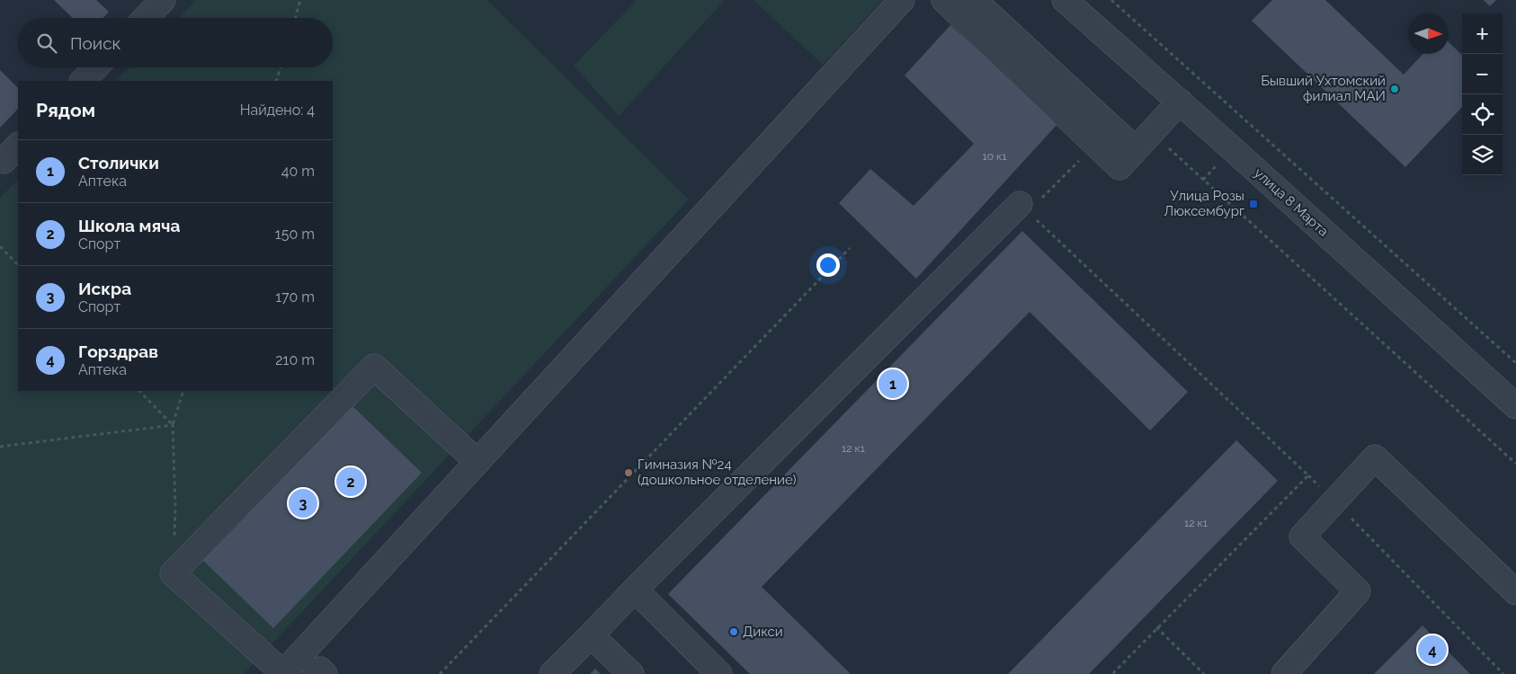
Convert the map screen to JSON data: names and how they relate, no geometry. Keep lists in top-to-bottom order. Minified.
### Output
{"streets":{"street":["улица 8 Марта"]},"places":{"other":["Бывший Ухтомский филиал МАИ","Гимназия №24 (дошкольное отделение)","Дикси"],"transit":["Улица Розы Люксембург"]},"house_numbers":["10 к1","12 к1","12 к1"],"north":"right","page":{"map_buttons":["+","−"],"search":"Поиск","heading":["Рядом","Найдено: 4"],"list":[{"mark":"1","name":"Столички","note":"Аптека","value":"40 m"},{"mark":"2","name":"Школа мяча","note":"Спорт","value":"150 m"},{"mark":"3","name":"Искра","note":"Спорт","value":"170 m"},{"mark":"4","name":"Горздрав","note":"Аптека","value":"210 m"}],"pins":["1","2","3","4"]}}
